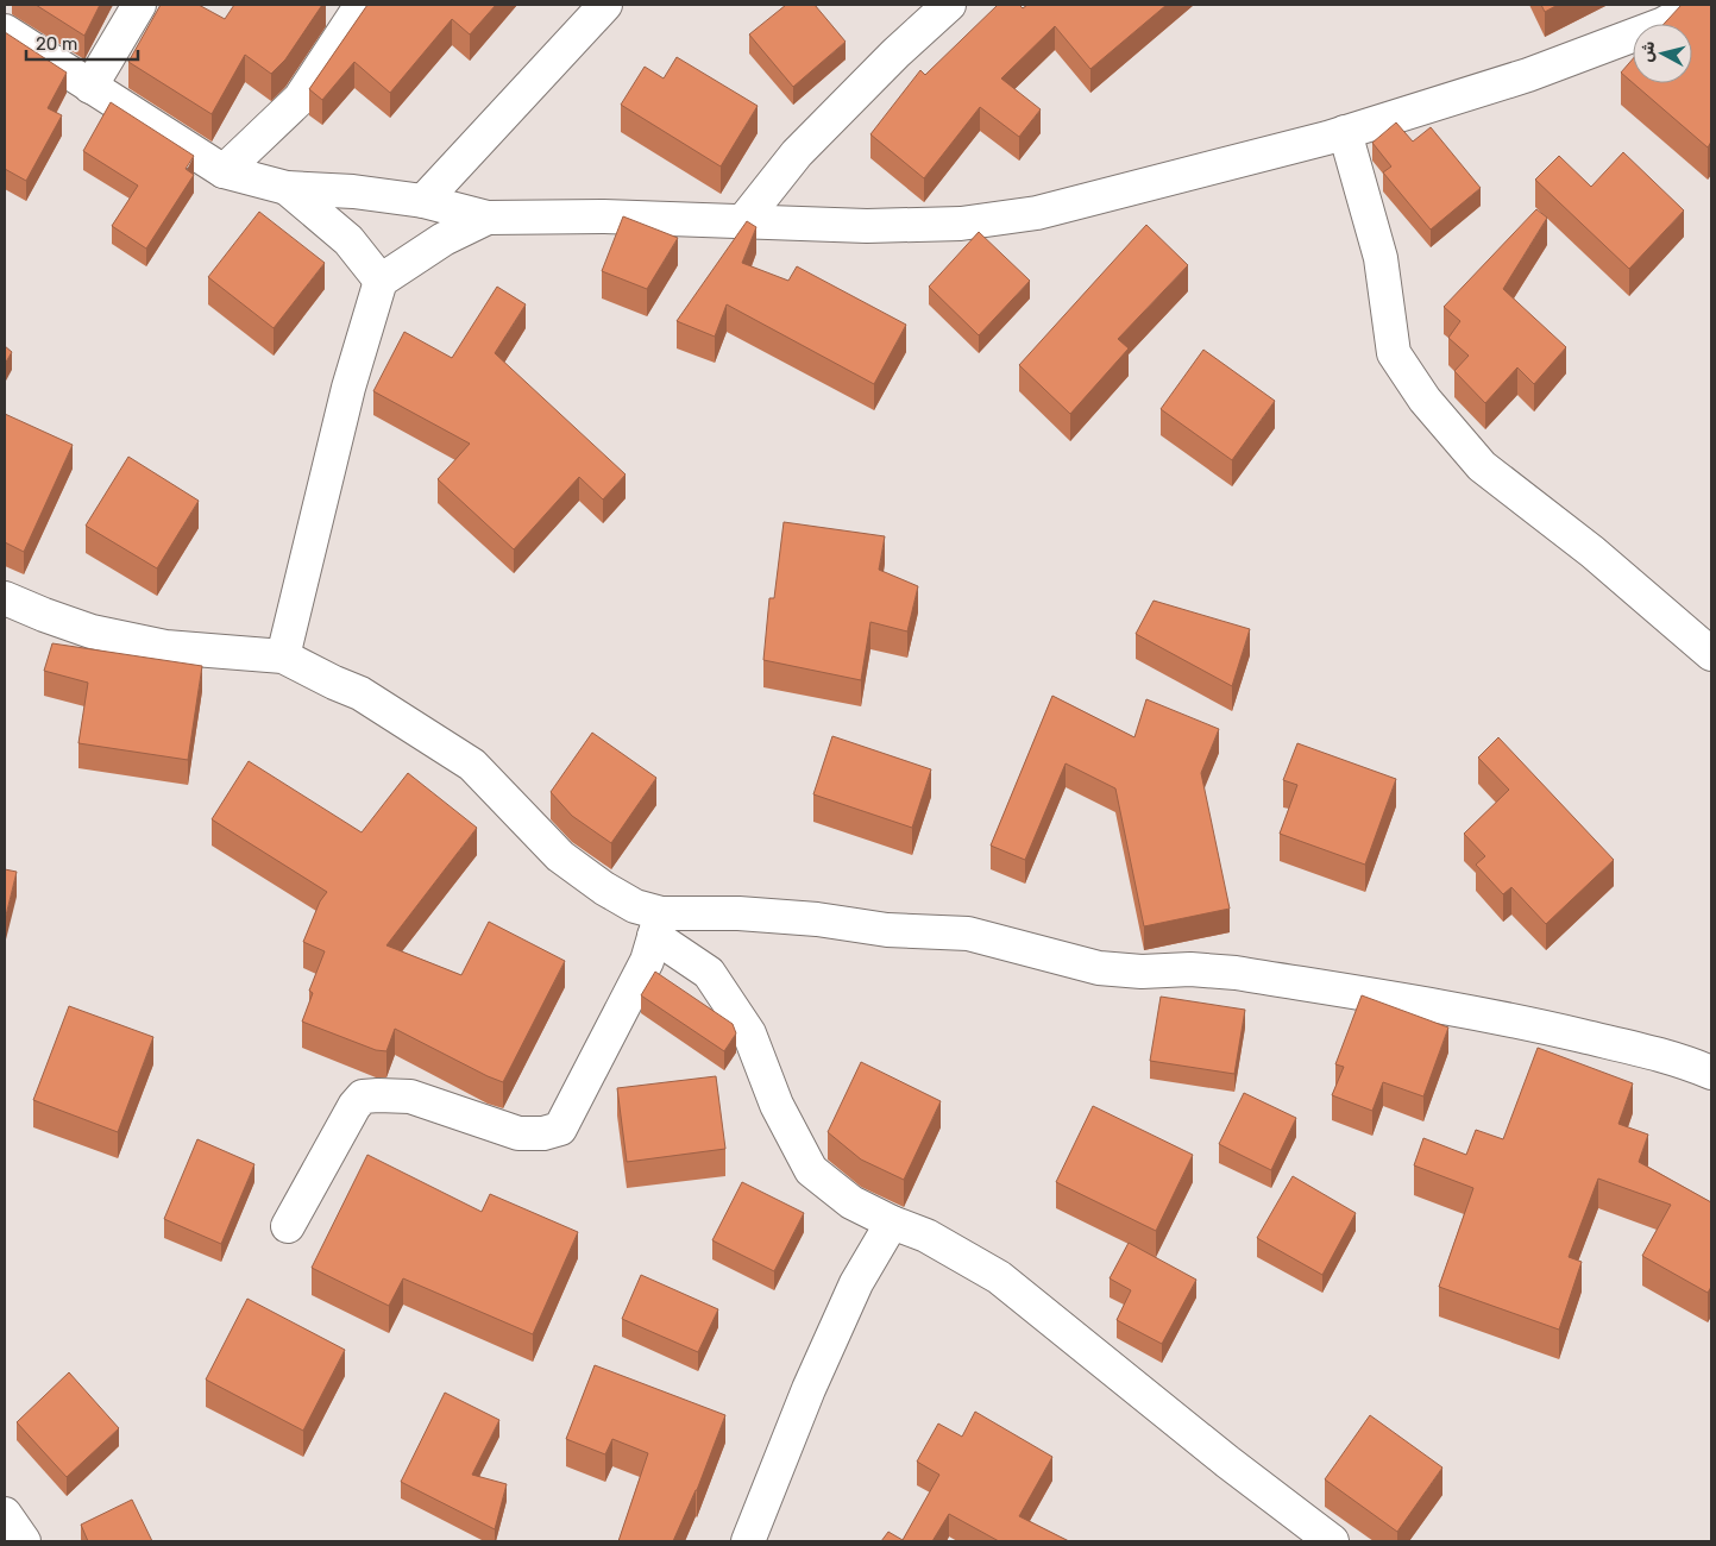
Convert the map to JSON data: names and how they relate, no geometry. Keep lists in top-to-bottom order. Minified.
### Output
{"scale_bar":"20 m","north":"left"}
